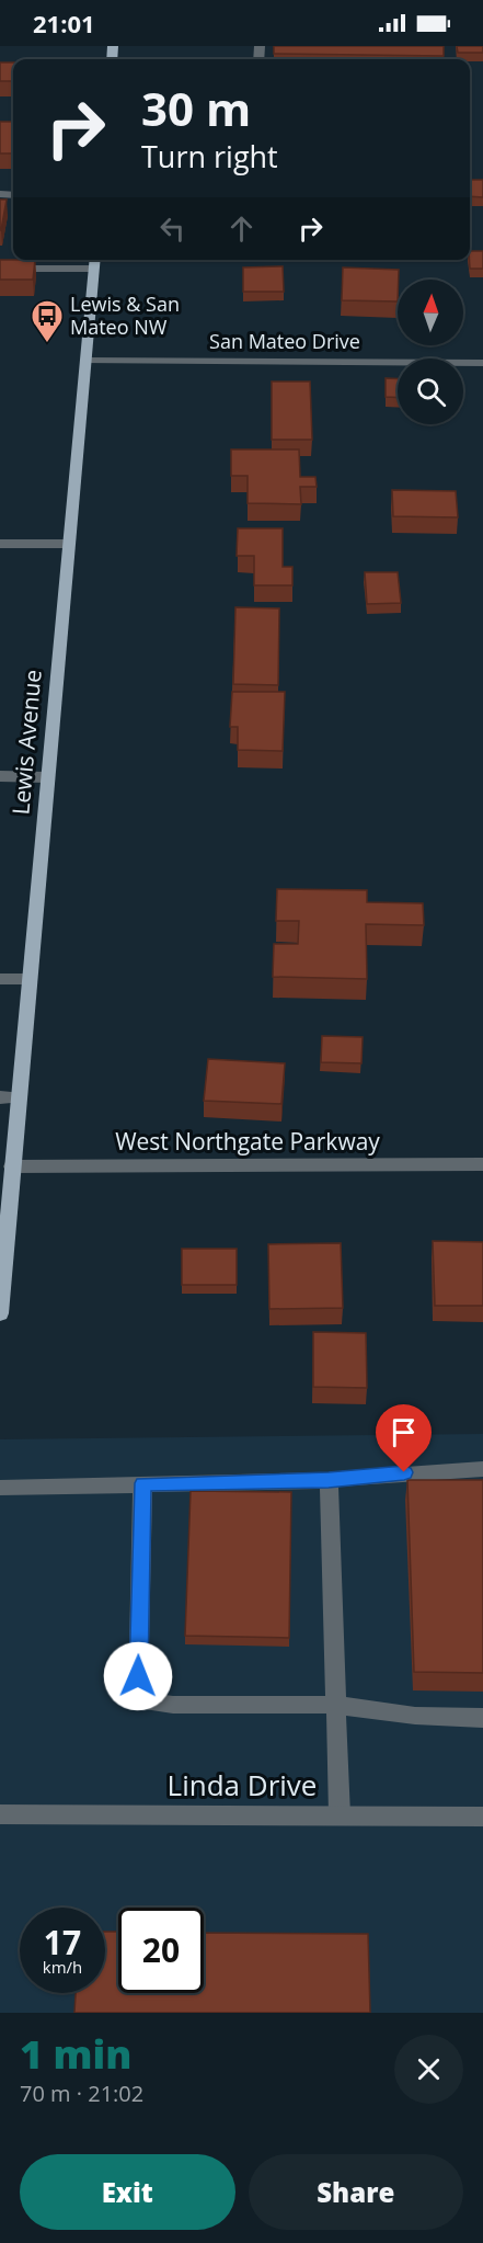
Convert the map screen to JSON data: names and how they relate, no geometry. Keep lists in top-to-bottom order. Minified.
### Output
{"streets":{"main road":["Lewis Avenue"],"street":["San Mateo Drive","West Northgate Parkway","Linda Drive"]},"crossings":[["San Mateo Drive","Lewis Avenue"],["Lewis Avenue","West Northgate Parkway"]],"places":{"bus stop":["Lewis & San Mateo NW"]},"north":"top","page":{"status":"21:01","turn":["30 m","Turn right"],"speed":"17 km/h","limit":"20","heading":["1 min","70 m · 21:02"],"buttons":["Exit","Share"]}}
